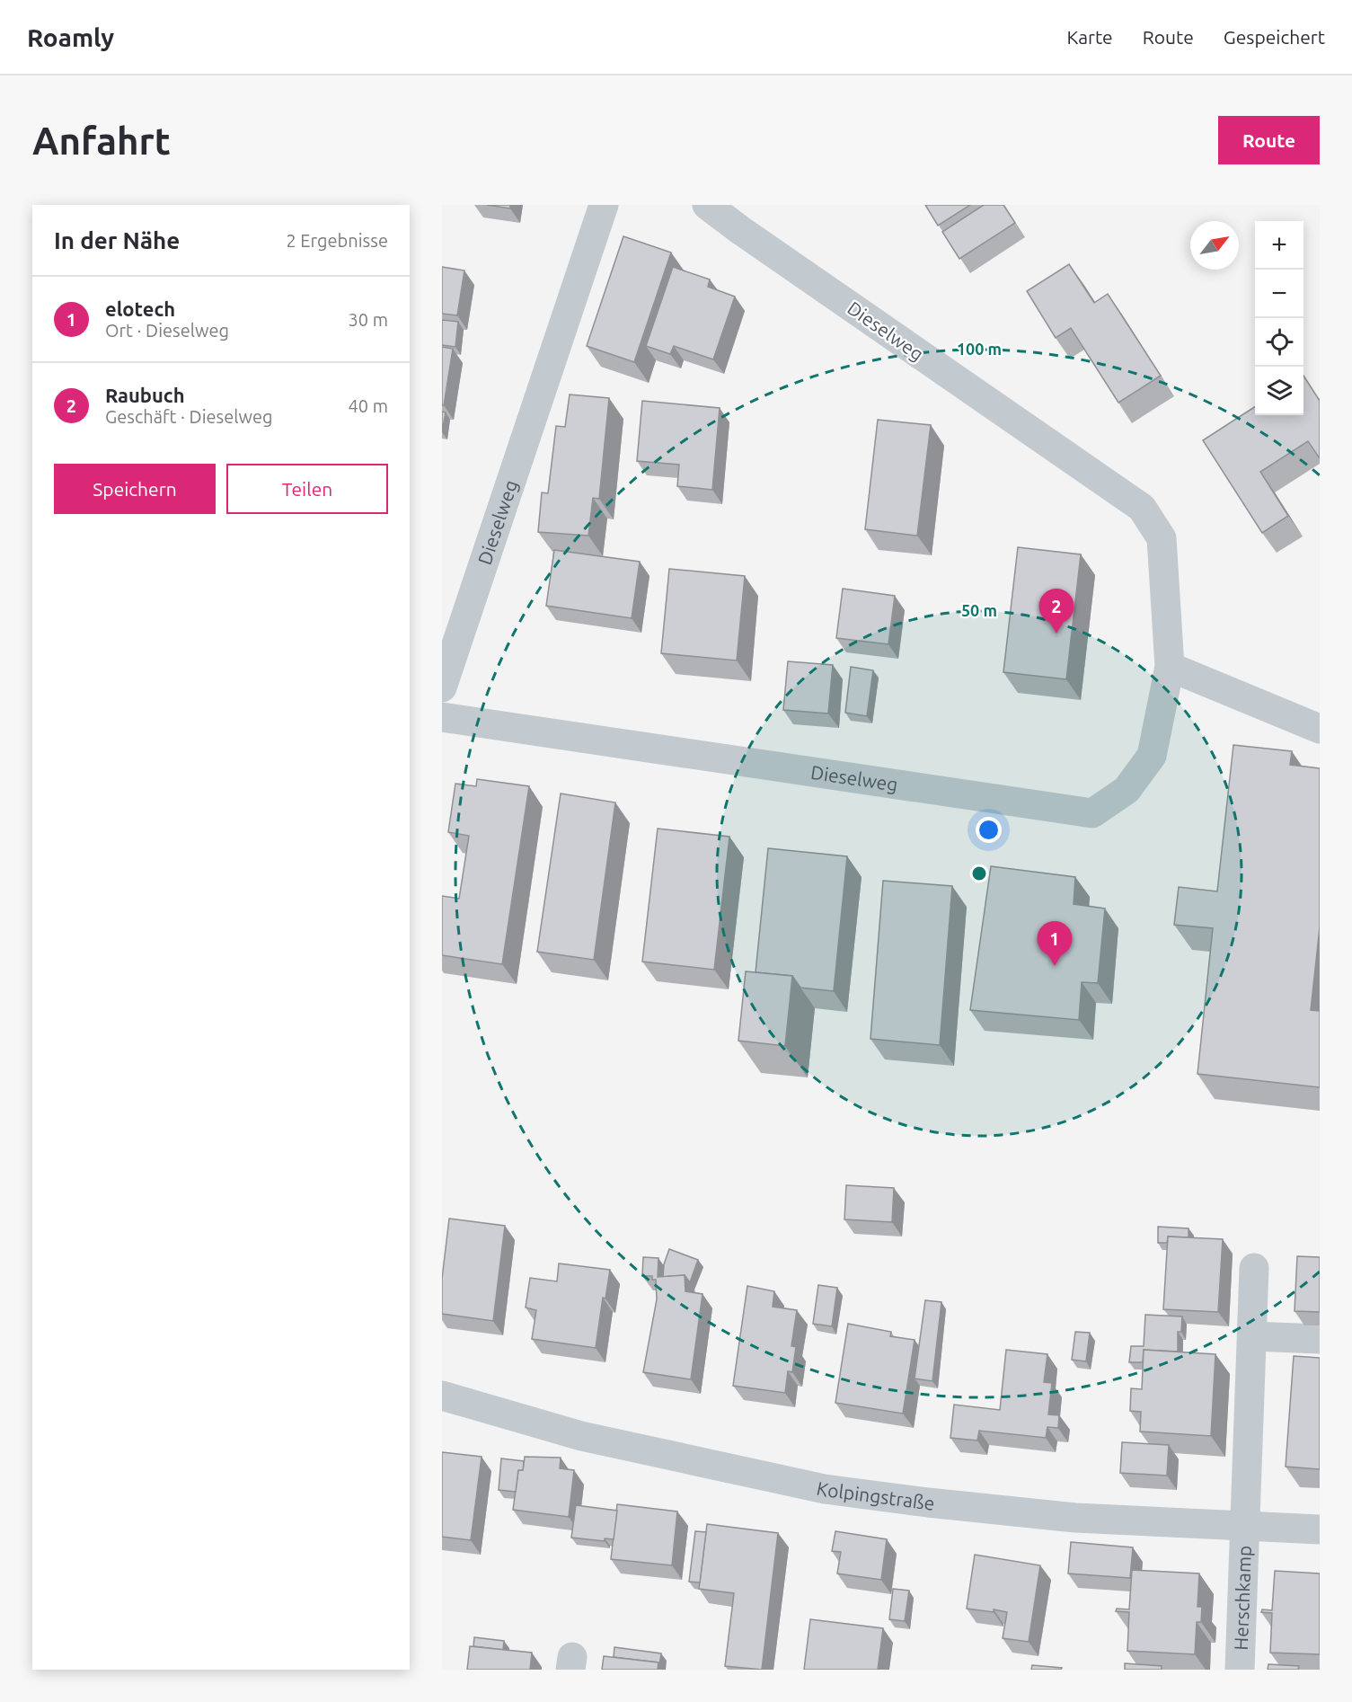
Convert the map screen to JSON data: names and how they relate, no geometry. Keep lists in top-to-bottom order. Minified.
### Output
{"streets":{"street":["Dieselweg","Kolpingstraße","Herschkamp"]},"crossings":[["Kolpingstraße","Herschkamp"]],"north":"top right","page":{"header":"Roamly","nav":["Karte","Route","Gespeichert"],"buttons":["Route",["Speichern","Teilen"]],"title":"Anfahrt","heading":["In der Nähe","2 Ergebnisse"],"map_buttons":["+","−"],"list":[{"mark":"1","name":"elotech","note":"Ort · Dieselweg","value":"30 m"},{"mark":"2","name":"Raubuch","note":"Geschäft · Dieselweg","value":"40 m"}],"pins":["2","1"]},"rings":["100 m","50 m"]}
